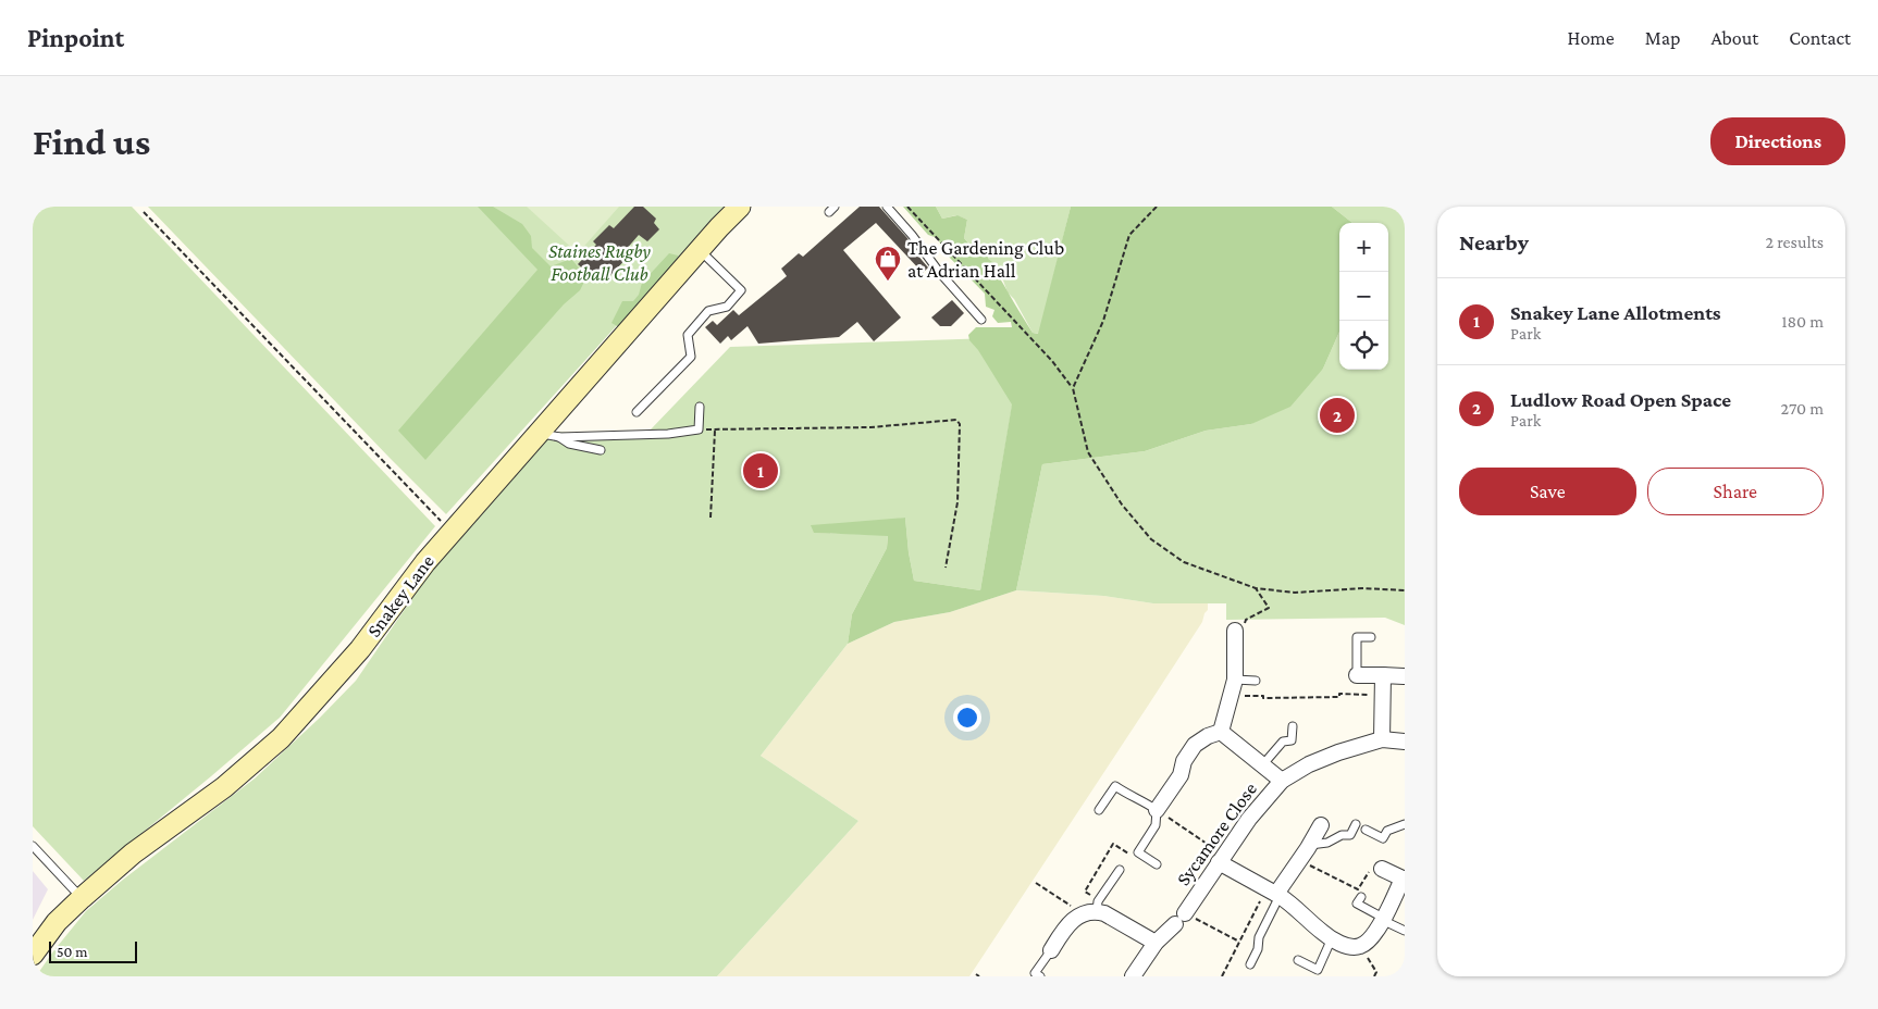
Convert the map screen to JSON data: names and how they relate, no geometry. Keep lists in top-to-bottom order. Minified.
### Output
{"streets":{"street":["Snakey Lane","Sycamore Close"]},"parks":["Staines Rugby Football Club"],"places":{"shop":["The Gardening Club at Adrian Hall"]},"scale_bar":"50 m","page":{"header":"Pinpoint","nav":["Home","Map","About","Contact"],"buttons":["Directions",["Save","Share"]],"title":"Find us","heading":["Nearby","2 results"],"map_buttons":["+","−"],"list":[{"mark":"1","name":"Snakey Lane Allotments","note":"Park","value":"180 m"},{"mark":"2","name":"Ludlow Road Open Space","note":"Park","value":"270 m"}],"pins":["2","1"],"scale":"50 m"}}
